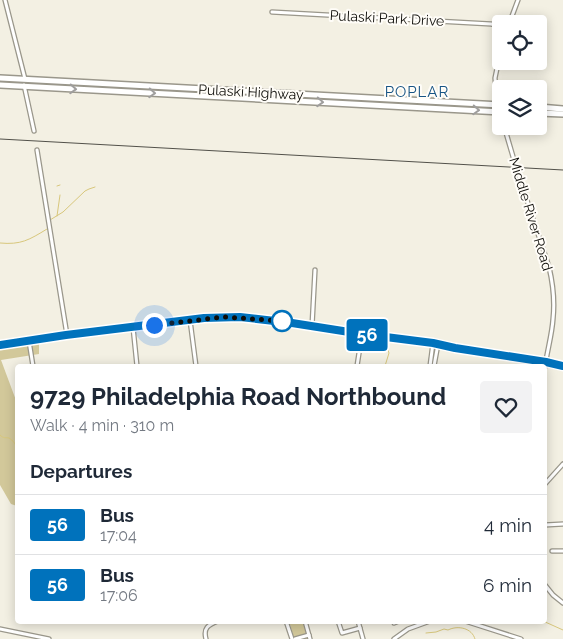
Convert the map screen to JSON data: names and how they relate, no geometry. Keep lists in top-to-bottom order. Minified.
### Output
{"streets":{"highway":["Pulaski Highway"],"street":["Pulaski Park Drive","Middle River Road"]},"districts":["POPLAR"],"lines":["bus line 56"],"page":{"on_map":"56","heading":[["9729 Philadelphia Road Northbound","Walk · 4 min · 310 m"],"Departures"],"list":[{"mark":"56","name":"Bus","note":"17:04","value":"4 min"},{"mark":"56","name":"Bus","note":"17:06","value":"6 min"}]}}
